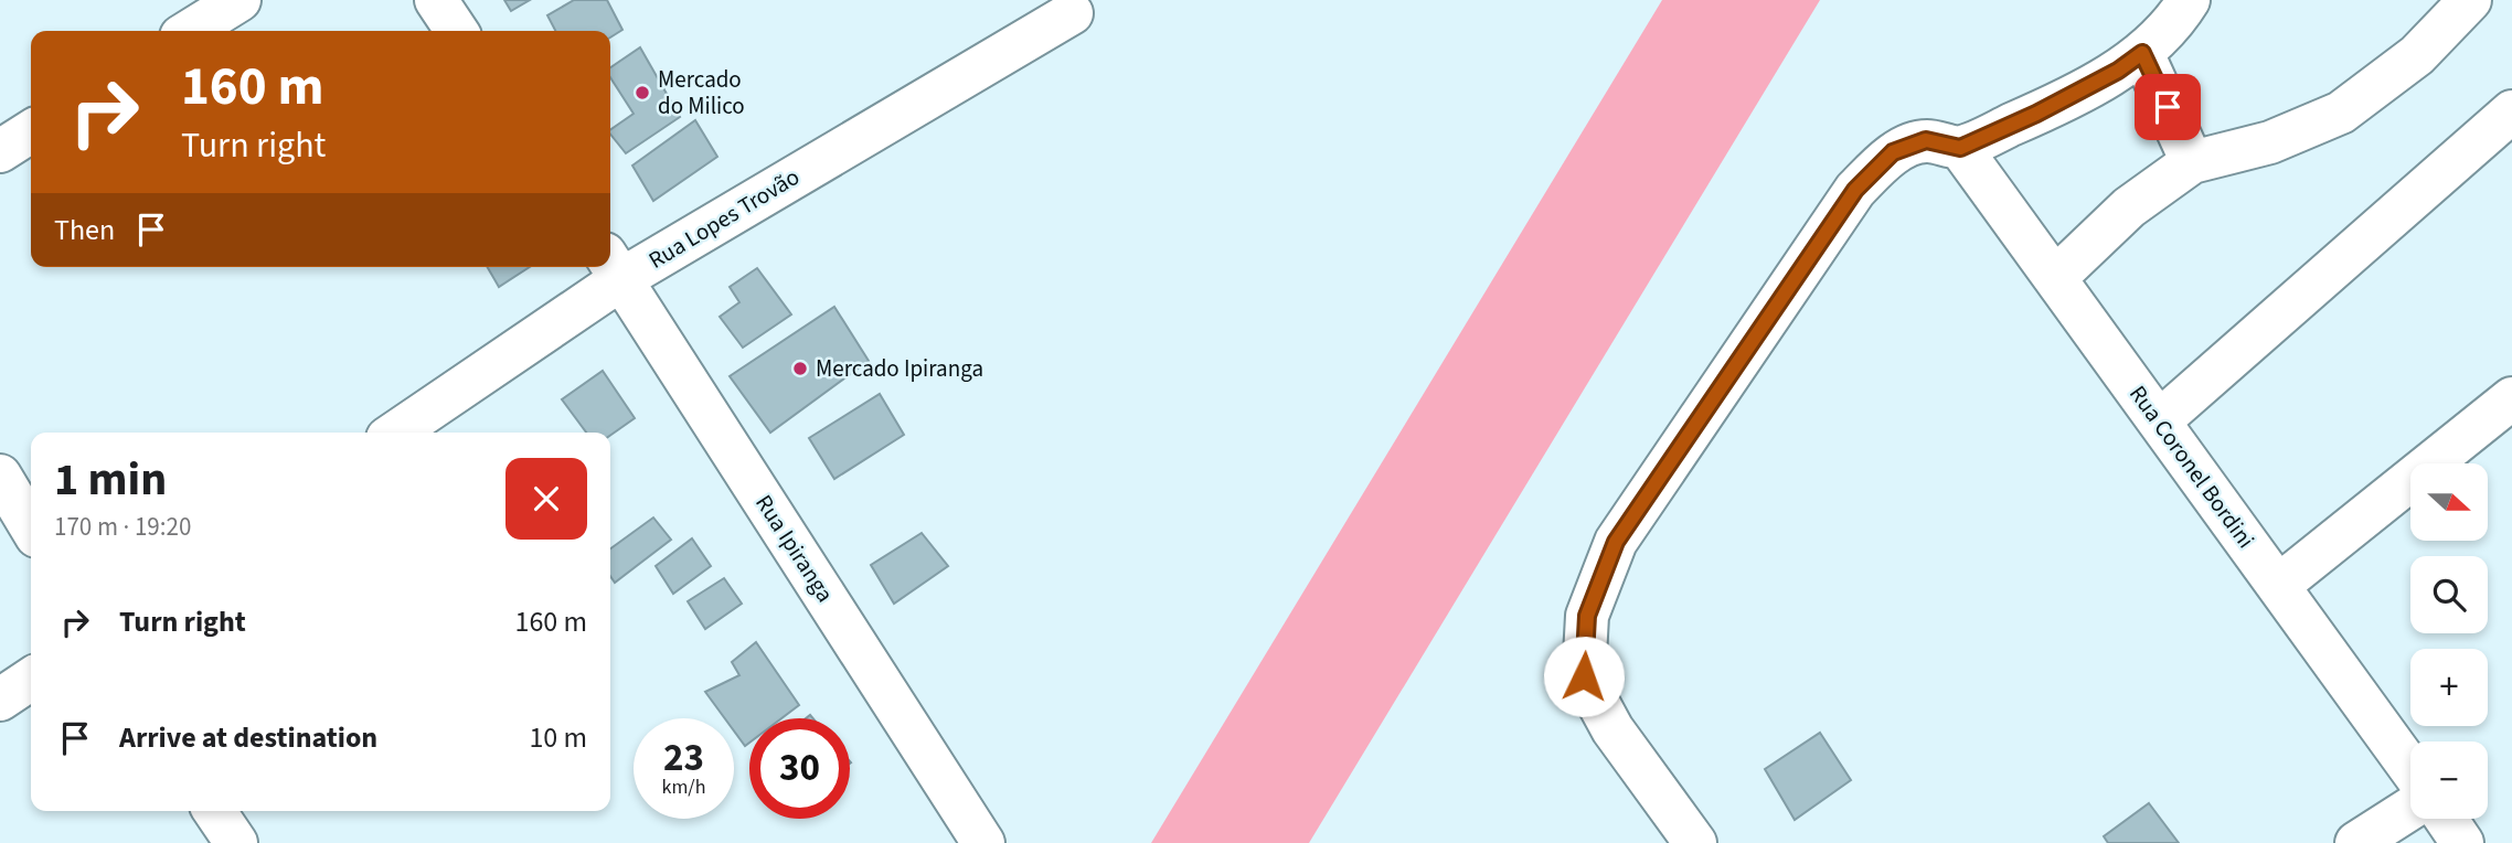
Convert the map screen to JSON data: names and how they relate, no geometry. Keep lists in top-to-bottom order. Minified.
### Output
{"streets":{"street":["Rua Lopes Trovão","Rua Coronel Bordini","Rua Ipiranga"]},"crossings":[["Rua Lopes Trovão","Rua Ipiranga"]],"places":["Mercado do Milico","Mercado Ipiranga"],"north":"right","page":{"turn":["160 m","Turn right"],"then":"Then","heading":["1 min","170 m · 19:20"],"map_buttons":["+","−"],"list":[{"name":"Turn right","value":"160 m"},{"name":"Arrive at destination","value":"10 m"}],"speed":"23 km/h","limit":"30"}}
